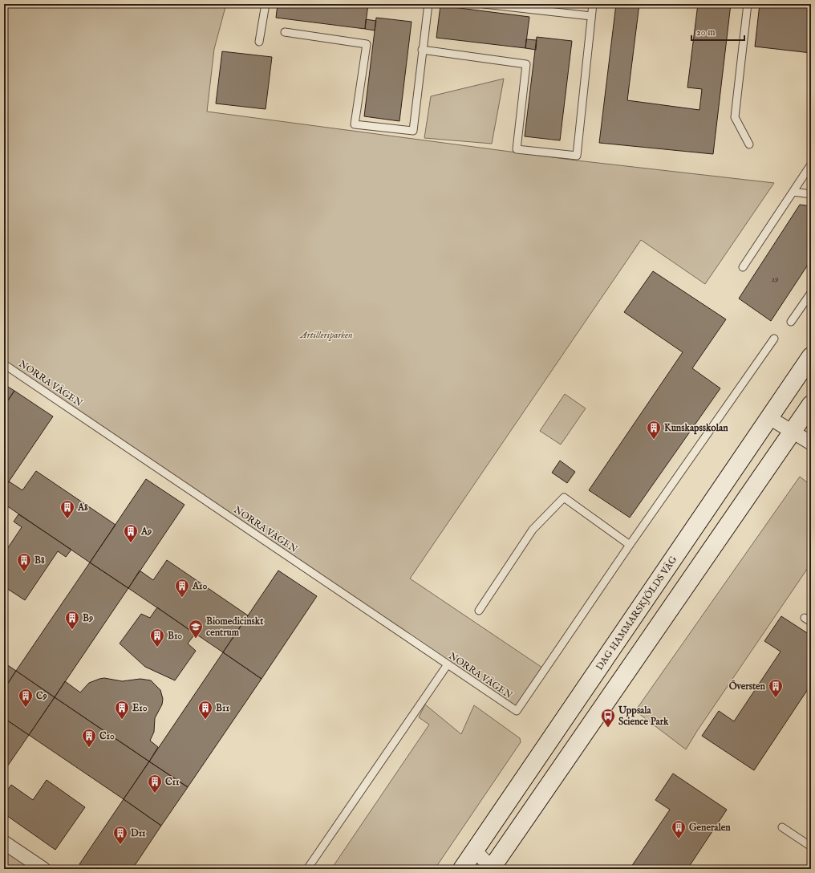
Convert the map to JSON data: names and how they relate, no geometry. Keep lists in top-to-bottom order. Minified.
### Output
{"streets":{"main road":["DAG HAMMARSKJÖLDS VÄG"],"lane":["NORRA VÄGEN"]},"parks":["Artilleriparken"],"places":{"building":["Kunskapsskolan","A8","A9","B8","A10","B9","B10","Översten","C9","E10","B11","C10","C11","Generalen","D11"],"school or university":["Biomedicinskt centrum"],"bus stop":["Uppsala Science Park"]},"house_numbers":["29"],"scale_bar":"20 m"}
